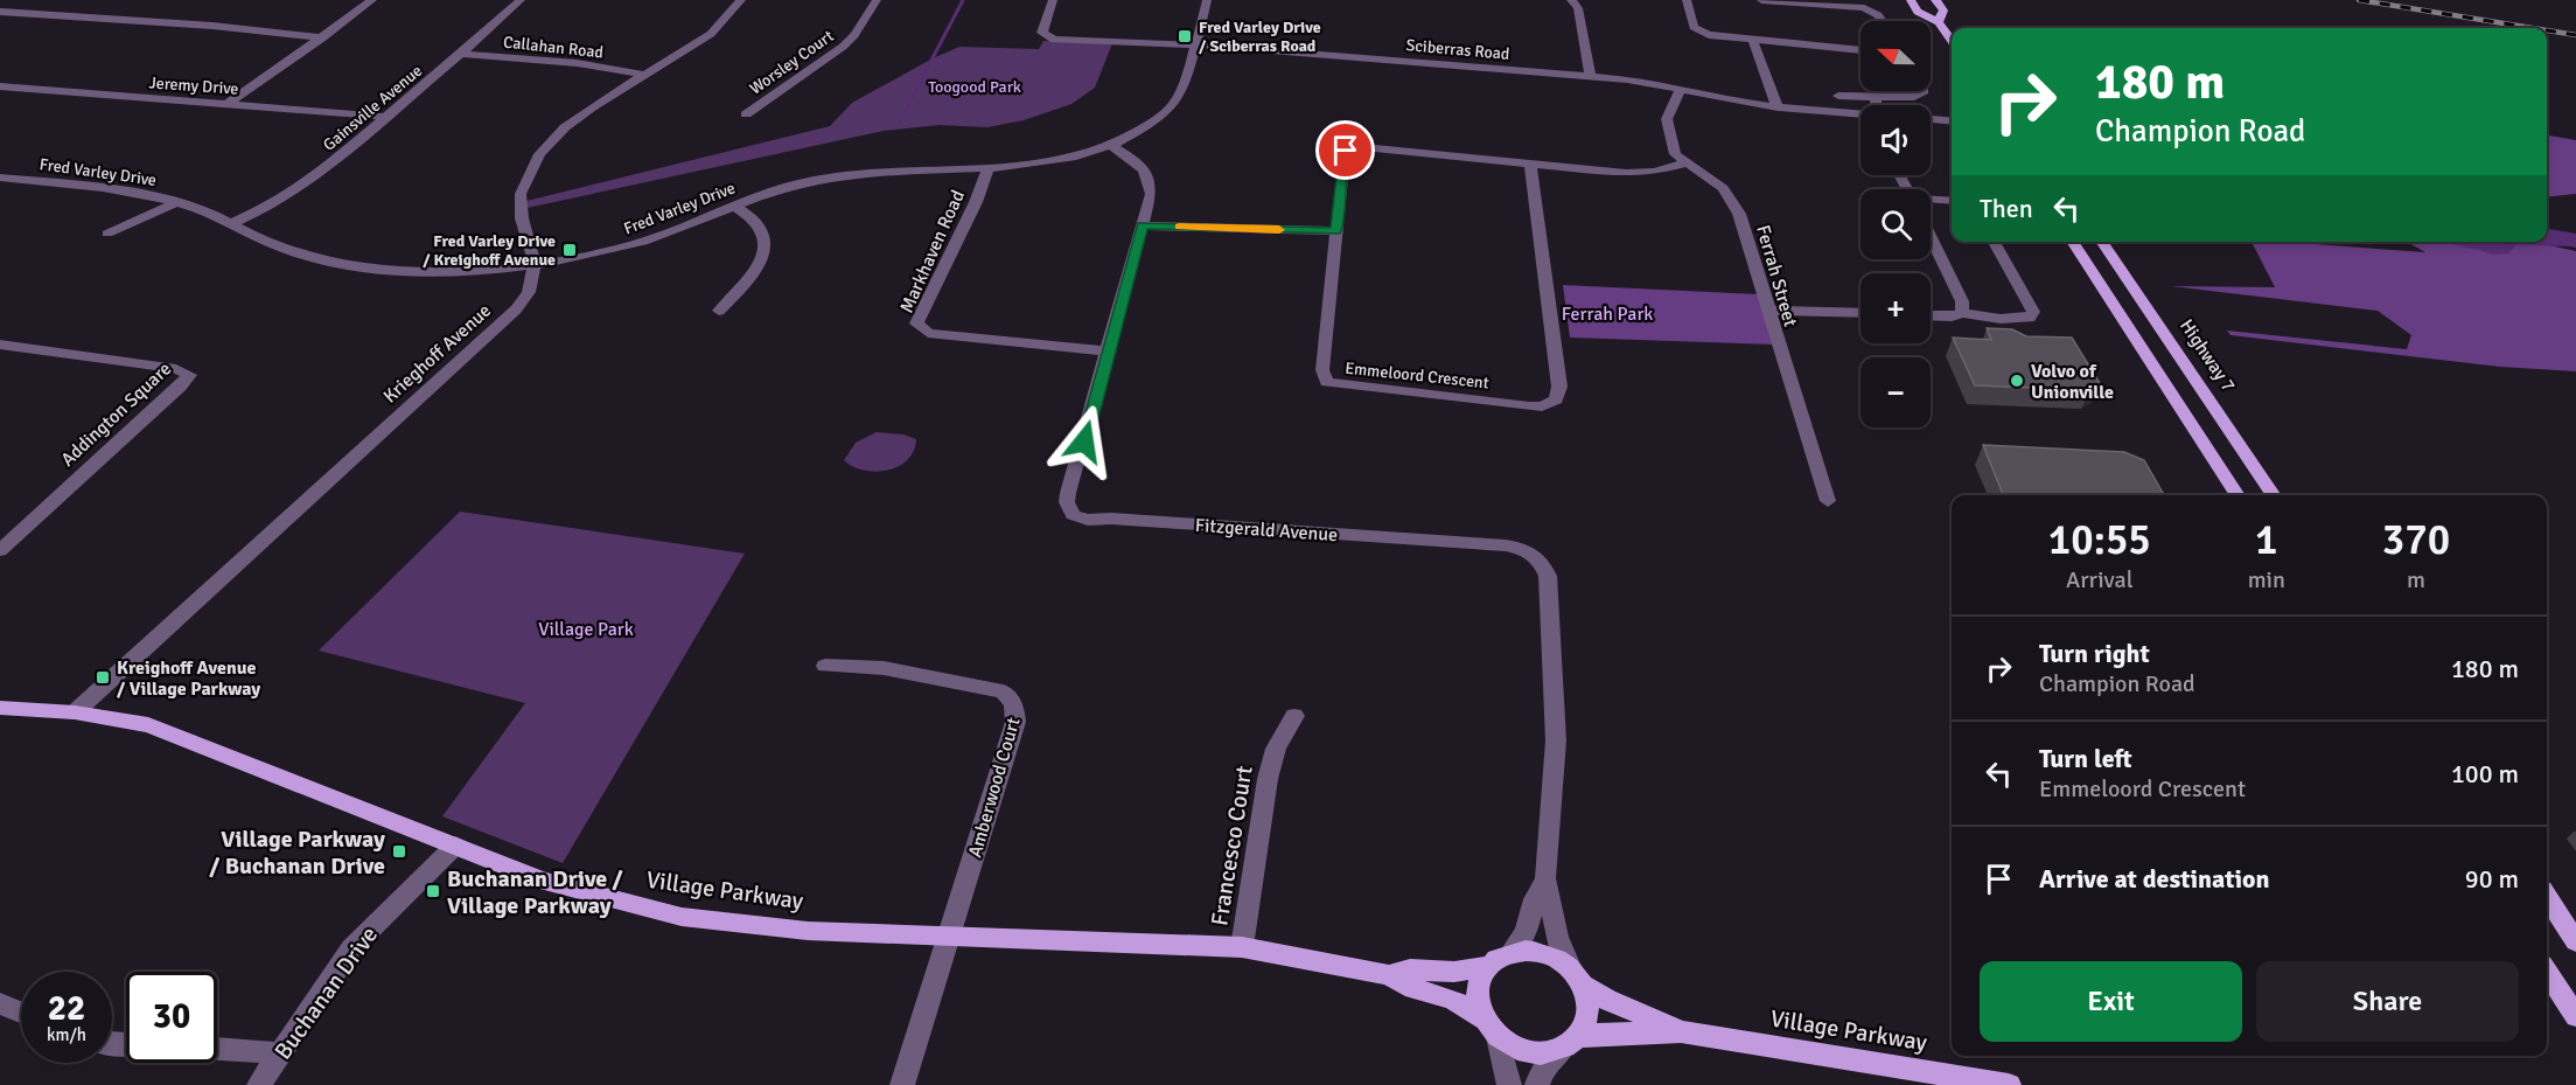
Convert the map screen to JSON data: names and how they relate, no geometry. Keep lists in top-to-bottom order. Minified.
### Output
{"streets":{"main road":["Highway 7","Village Parkway"],"street":["Callahan Road","Sciberras Road","Worsley Court","Jeremy Drive","Gainsville Avenue","Fred Varley Drive","Markhaven Road","Ferrah Street","Krieghoff Avenue","Emmeloord Crescent","Addington Square","Fitzgerald Avenue","Amberwood Court","Francesco Court","Buchanan Drive"]},"crossings":[["Callahan Road","Gainsville Avenue"],["Sciberras Road","Fred Varley Drive"],["Jeremy Drive","Gainsville Avenue"],["Gainsville Avenue","Fred Varley Drive"],["Fred Varley Drive","Markhaven Road"],["Fred Varley Drive","Krieghoff Avenue"],["Fred Varley Drive","Fitzgerald Avenue"],["Markhaven Road","Fitzgerald Avenue"],["Ferrah Street","Emmeloord Crescent"],["Krieghoff Avenue","Village Parkway"],["Fitzgerald Avenue","Village Parkway"],["Amberwood Court","Village Parkway"],["Francesco Court","Village Parkway"],["Village Parkway","Buchanan Drive"]],"parks":["Toogood Park","Ferrah Park","Village Park"],"places":{"transit":["Fred Varley Drive / Sciberras Road","Fred Varley Drive / Kreighoff Avenue","Kreighoff Avenue / Village Parkway","Village Parkway / Buchanan Drive","Buchanan Drive / Village Parkway"],"other":["Volvo of Unionville"]},"north":"left","page":{"map_buttons":["+","−"],"turn":["180 m","Champion Road"],"then":"Then","eta":["10:55","Arrival","1","min","370","m"],"list":[{"name":"Turn right","note":"Champion Road","value":"180 m"},{"name":"Turn left","note":"Emmeloord Crescent","value":"100 m"},{"name":"Arrive at destination","value":"90 m"}],"buttons":["Exit","Share"],"speed":"22 km/h","limit":"30"}}
